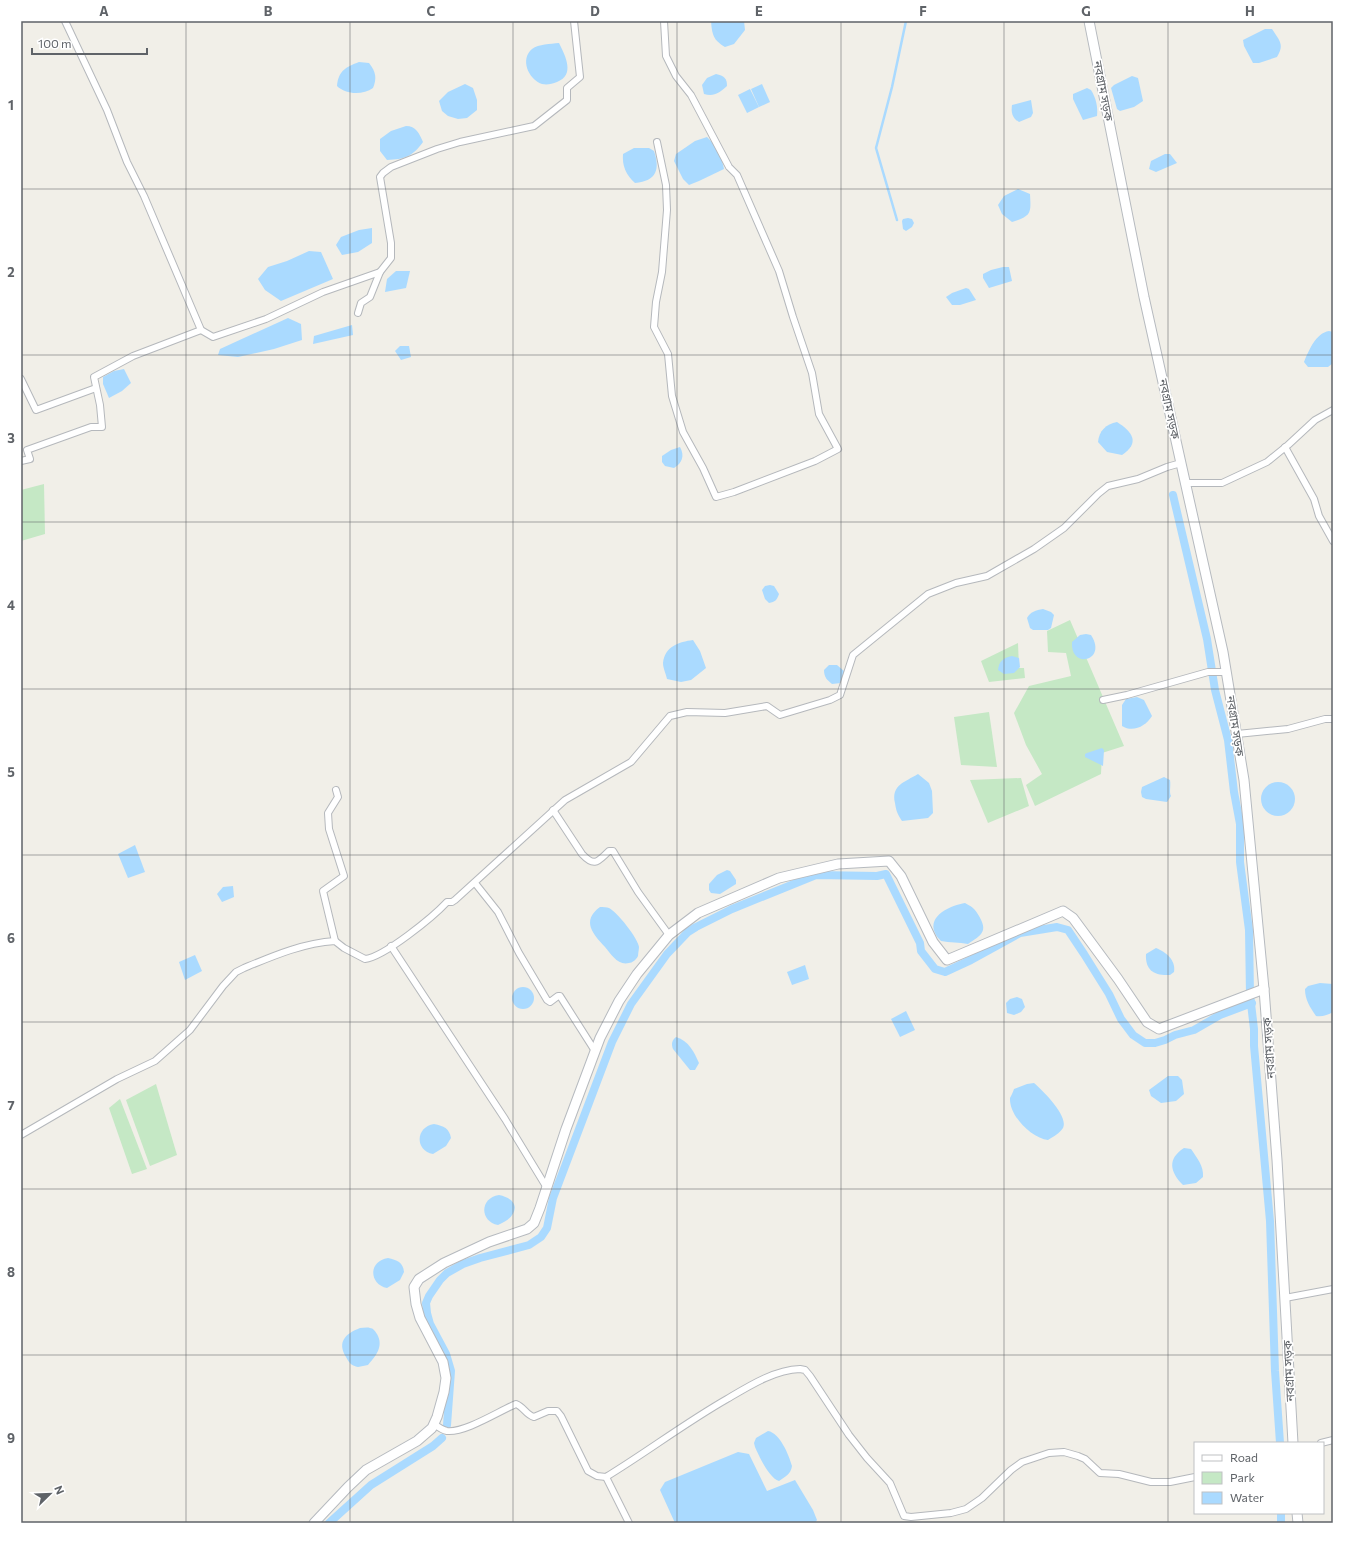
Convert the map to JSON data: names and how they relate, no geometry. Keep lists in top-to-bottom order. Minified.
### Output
{"streets":{"street":["নবগ্রাম সড়ক"]},"legend":["Road","Park","Water"],"scale_bar":"100 m","north":"top right","grid":{"columns":["A","B","C","D","E","F","G","H"],"rows":["1","2","3","4","5","6","7","8","9"]}}
